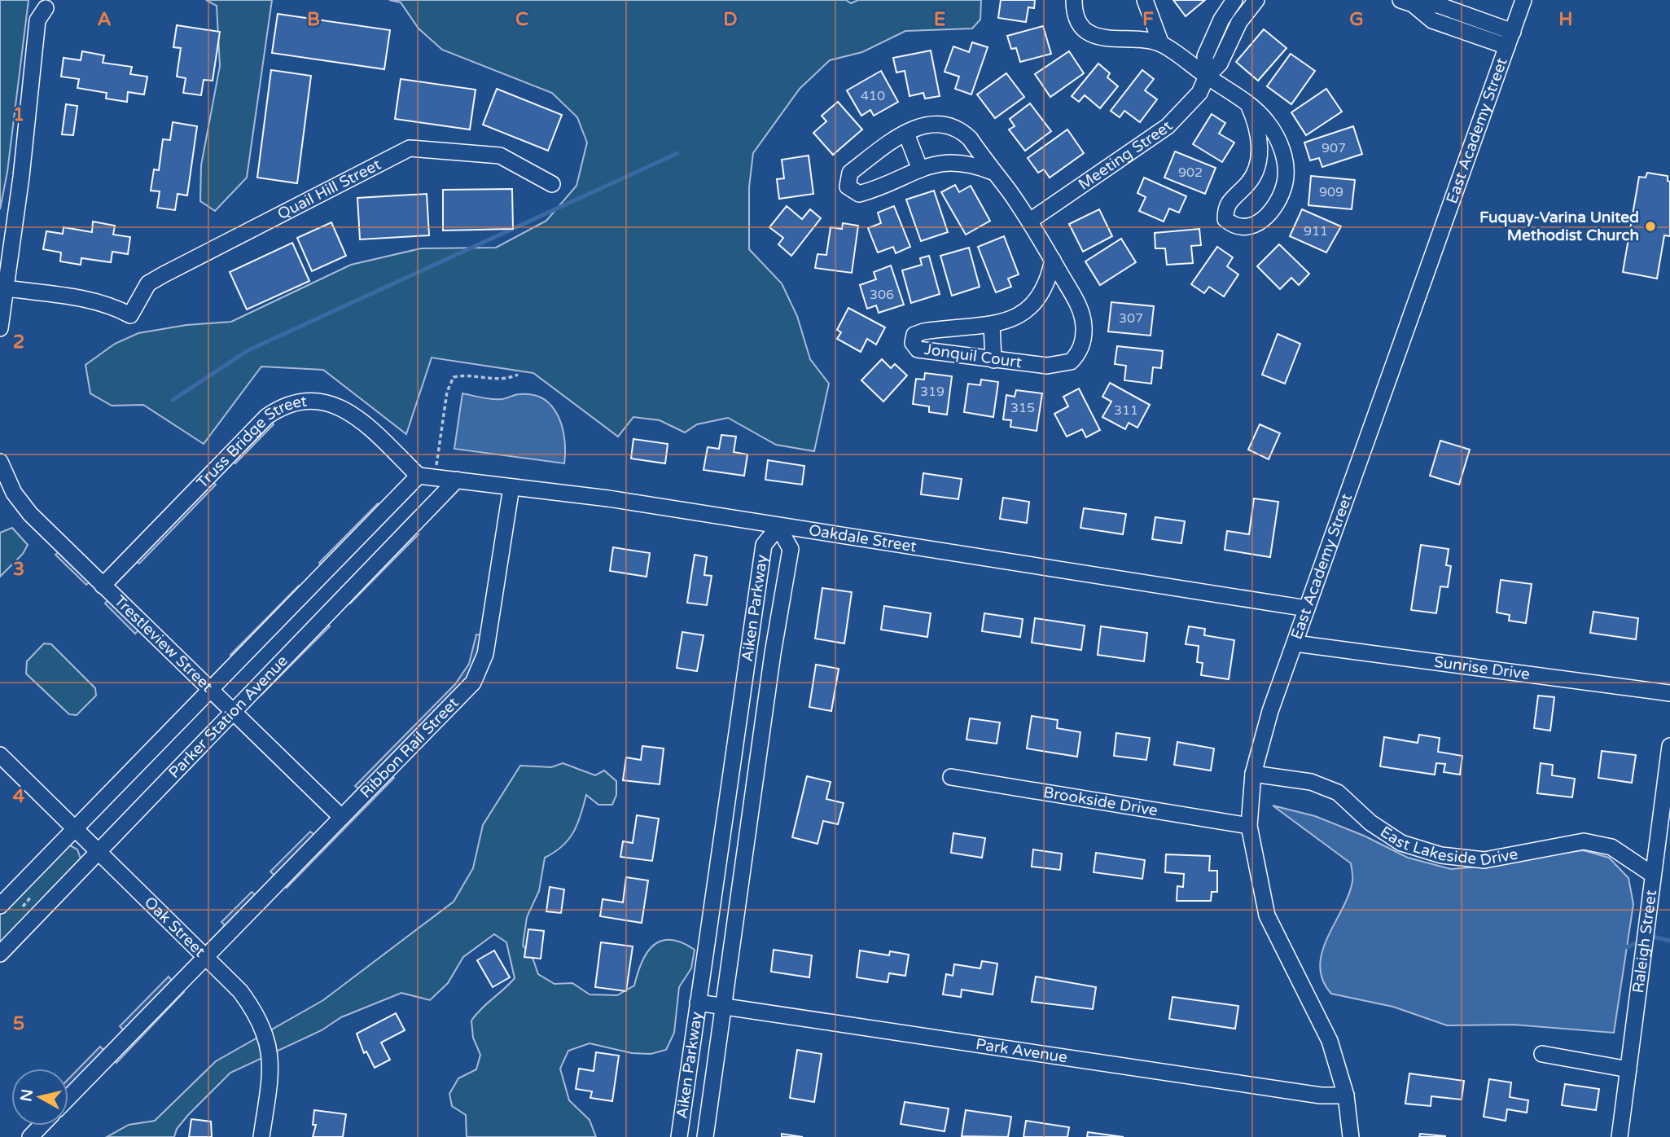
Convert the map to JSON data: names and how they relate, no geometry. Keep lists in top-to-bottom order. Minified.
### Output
{"streets":{"street":["East Academy Street","Meeting Street","Quail Hill Street","Jonquil Court","Truss Bridge Street","Oakdale Street","Aiken Parkway","Trestleview Street","Sunrise Drive","Parker Station Avenue","Ribbon Rail Street","Brookside Drive","East Lakeside Drive","Oak Street","Raleigh Street","Park Avenue"]},"crossings":[["East Academy Street","Oakdale Street"],["East Academy Street","Sunrise Drive"],["East Academy Street","Brookside Drive"],["East Academy Street","East Lakeside Drive"],["East Academy Street","Park Avenue"],["Meeting Street","Jonquil Court"],["Truss Bridge Street","Oakdale Street"],["Truss Bridge Street","Trestleview Street"],["Truss Bridge Street","Parker Station Avenue"],["Oakdale Street","Aiken Parkway"],["Oakdale Street","Parker Station Avenue"],["Oakdale Street","Ribbon Rail Street"],["Aiken Parkway","Park Avenue"],["Trestleview Street","Parker Station Avenue"],["Trestleview Street","Ribbon Rail Street"],["Parker Station Avenue","Oak Street"],["Ribbon Rail Street","Oak Street"],["East Lakeside Drive","Raleigh Street"]],"places":["Fuquay-Varina United Methodist Church"],"house_numbers":["410","907","902","909","911","306","307","319","315","311"],"north":"left","grid":{"columns":["A","B","C","D","E","F","G","H"],"rows":["1","2","3","4","5"]}}
